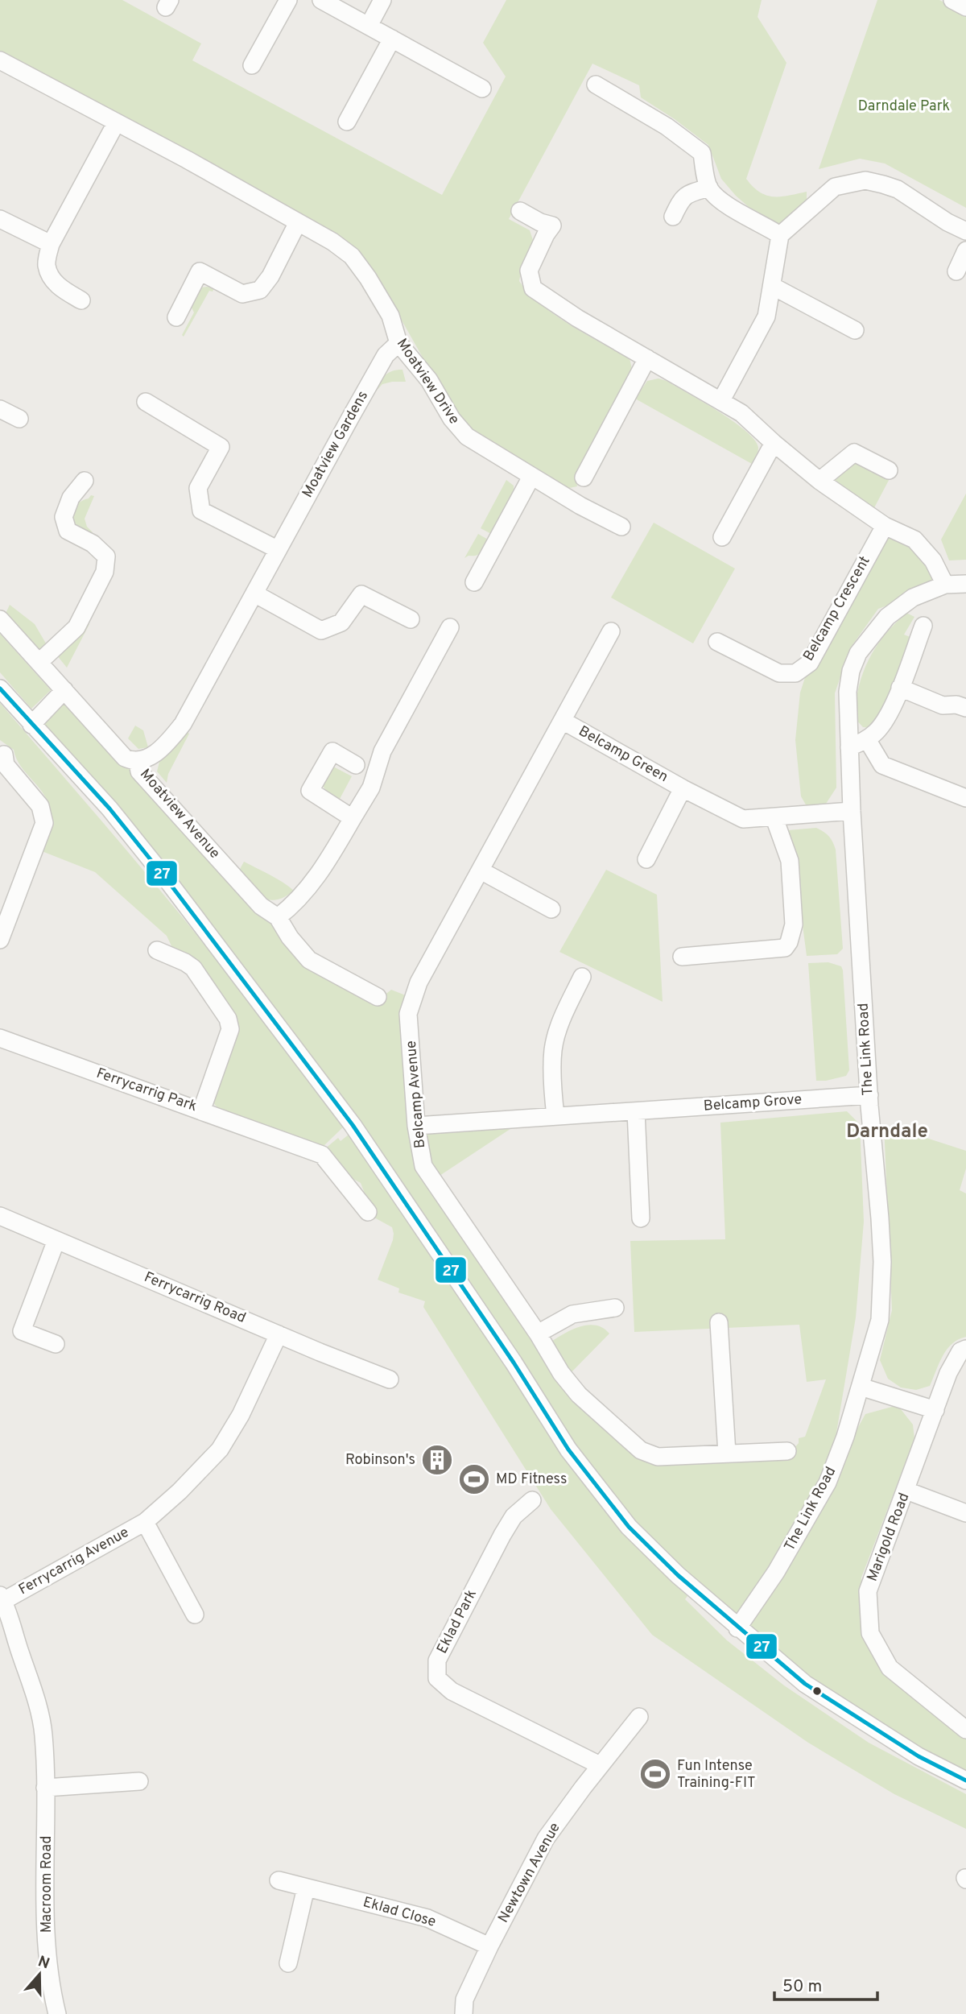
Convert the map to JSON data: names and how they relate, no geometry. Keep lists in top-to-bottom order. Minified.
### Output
{"streets":{"street":["Moatview Drive","Moatview Gardens","Belcamp Crescent","Belcamp Green","Moatview Avenue","The Link Road","Ferrycarrig Park","Belcamp Avenue","Belcamp Grove","Ferrycarrig Road","Marigold Road","Ferrycarrig Avenue","Eklad Park","Newtown Avenue","Macroom Road","Eklad Close"]},"crossings":[["Moatview Drive","Moatview Gardens"],["Moatview Gardens","Moatview Avenue"],["Belcamp Green","The Link Road"],["Belcamp Green","Belcamp Avenue"],["The Link Road","Belcamp Grove"],["Belcamp Avenue","Belcamp Grove"],["Ferrycarrig Road","Ferrycarrig Avenue"],["Ferrycarrig Avenue","Macroom Road"],["Eklad Park","Newtown Avenue"],["Newtown Avenue","Eklad Close"]],"districts":["Darndale"],"parks":["Darndale Park"],"places":{"building":["Robinson's"],"sports":["MD Fitness","Fun Intense Training-FIT"]},"lines":["transit line 27"],"scale_bar":"50 m","north":"top"}
